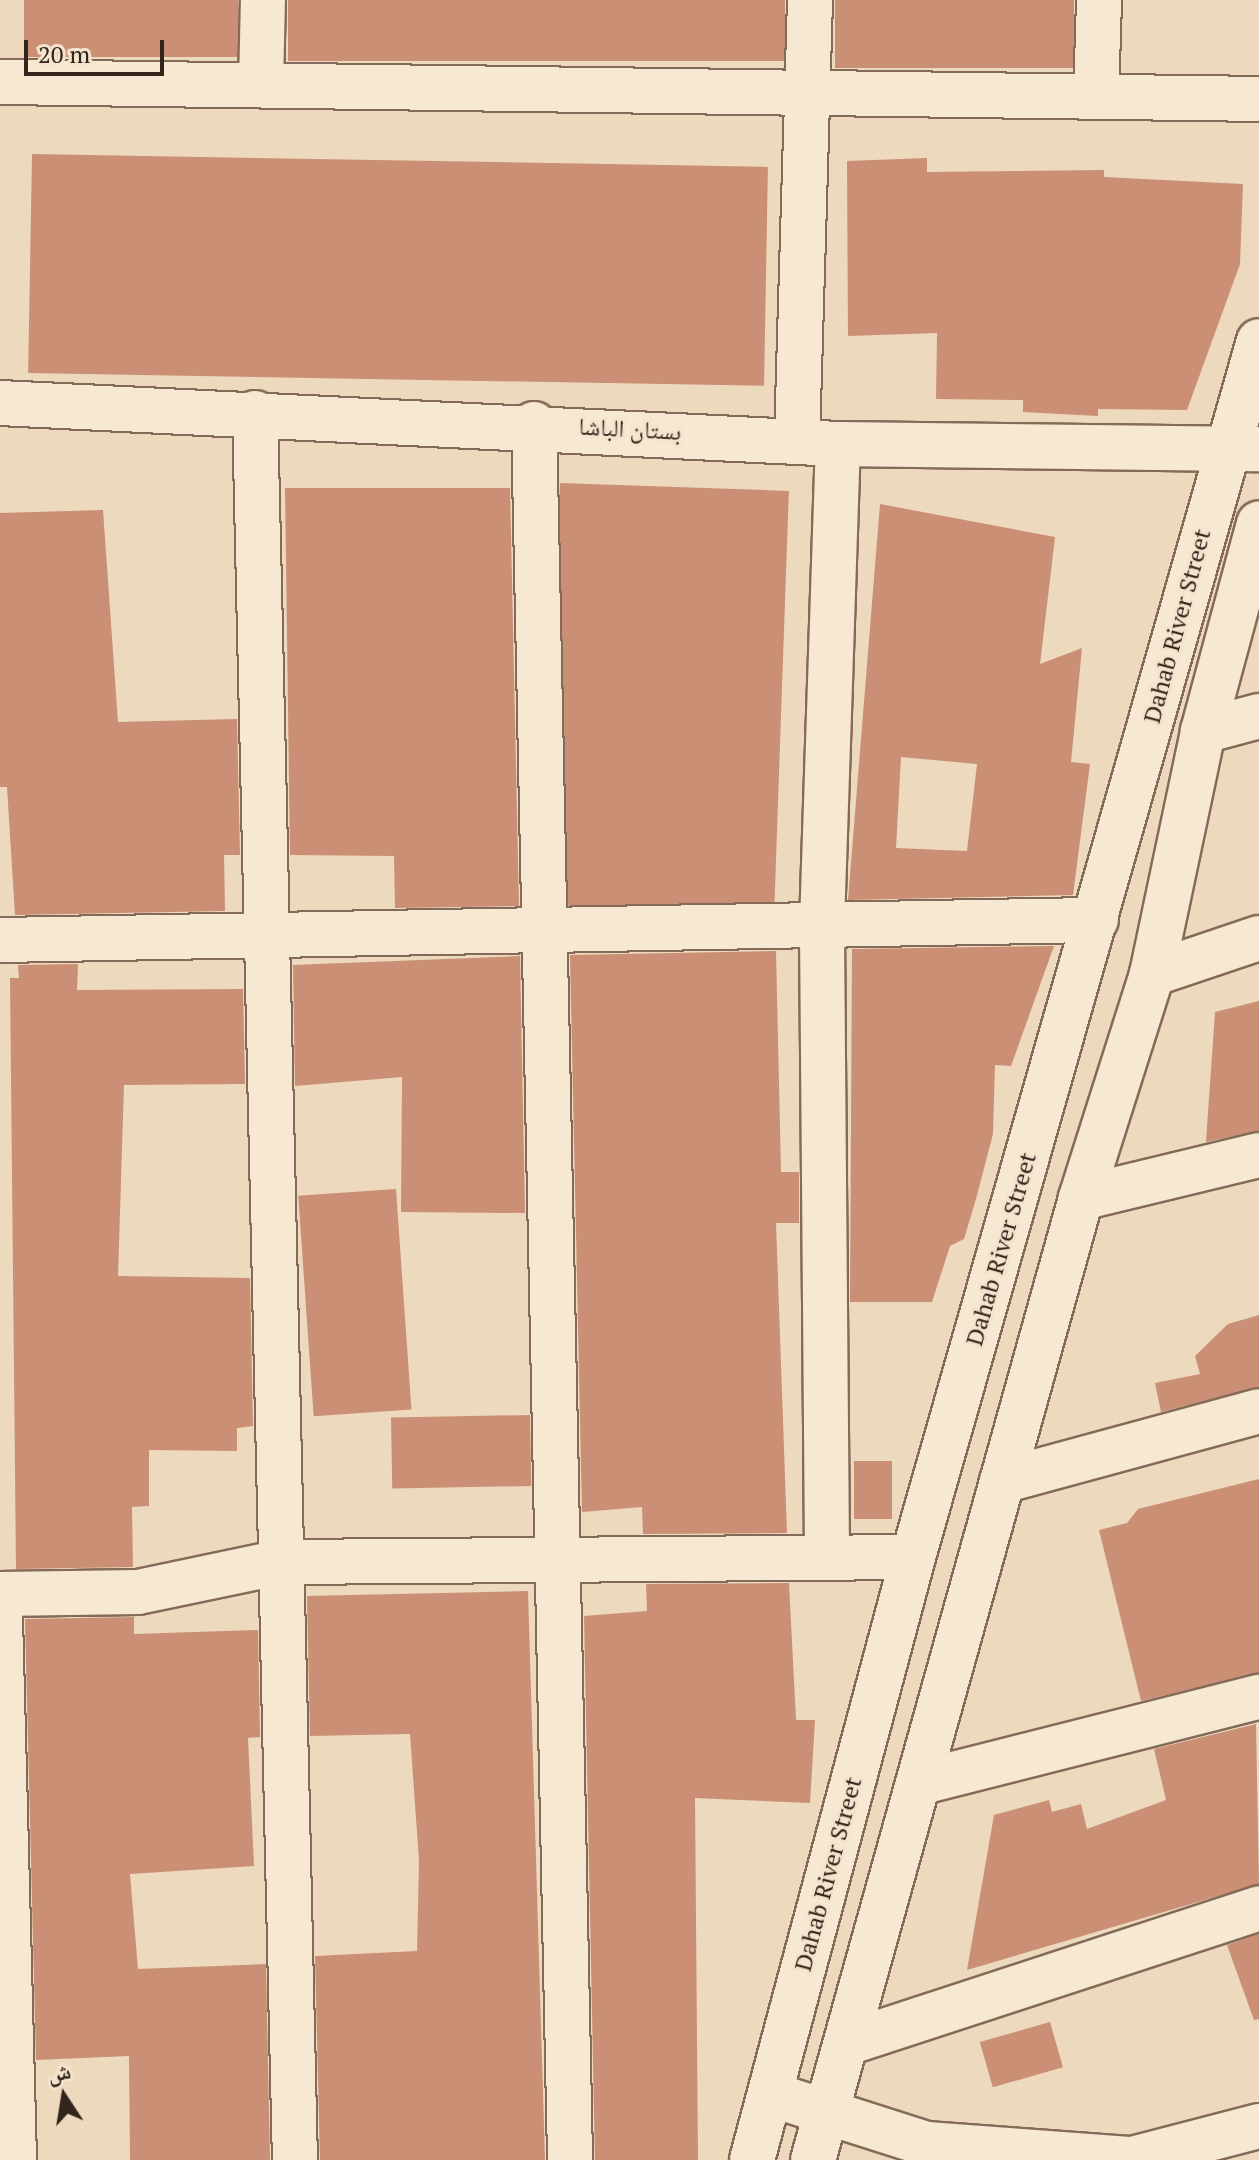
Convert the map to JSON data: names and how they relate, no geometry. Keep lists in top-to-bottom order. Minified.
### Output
{"streets":{"street":["بستان الباشا","Dahab River Street"]},"crossings":[["بستان الباشا","Dahab River Street"]],"scale_bar":"20 m","north":"top"}
